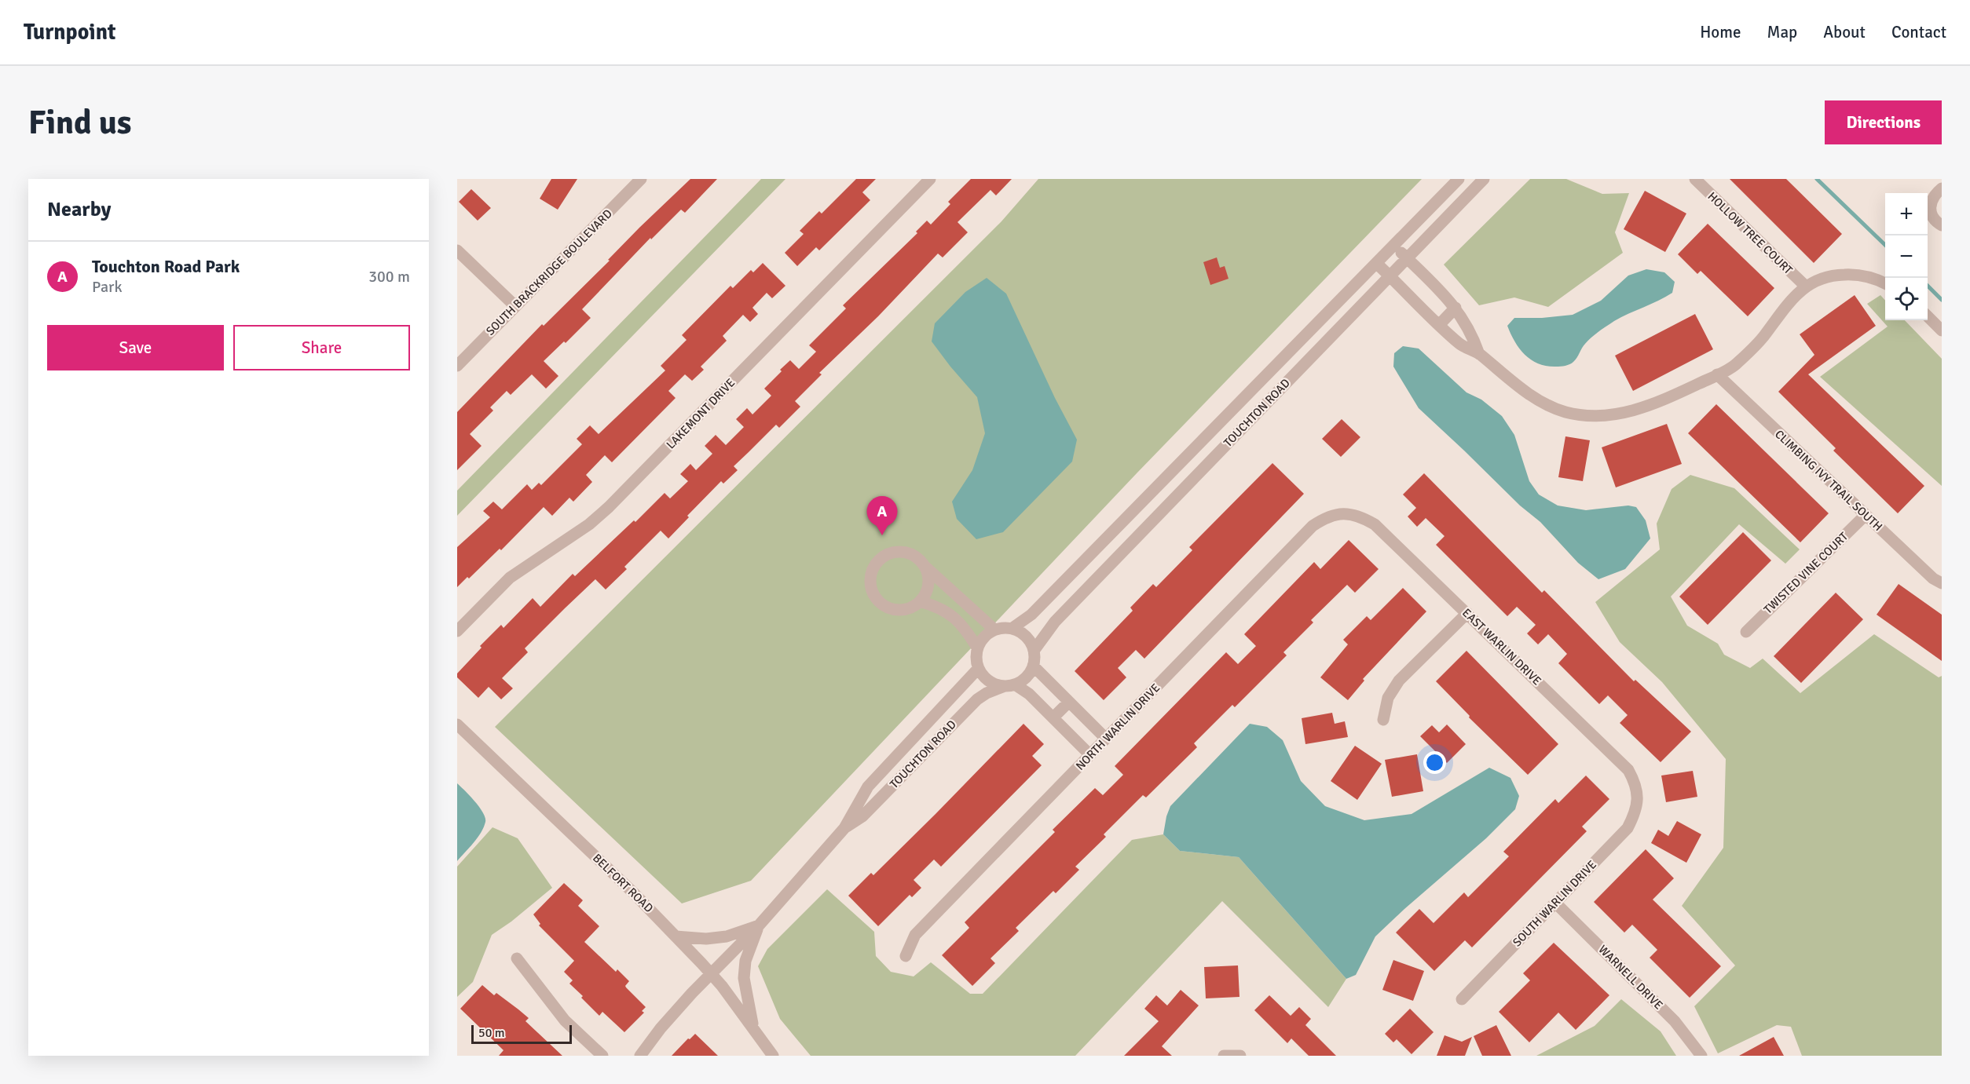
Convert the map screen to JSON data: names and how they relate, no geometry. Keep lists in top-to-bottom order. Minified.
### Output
{"streets":{"street":["HOLLOW TREE COURT","SOUTH BRACKRIDGE BOULEVARD","TOUCHTON ROAD","LAKEMONT DRIVE","CLIMBING IVY TRAIL SOUTH","TWISTED VINE COURT","EAST WARLIN DRIVE","NORTH WARLIN DRIVE","BELFORT ROAD","SOUTH WARLIN DRIVE","WARNELL DRIVE"]},"crossings":[["TOUCHTON ROAD","BELFORT ROAD"],["CLIMBING IVY TRAIL SOUTH","TWISTED VINE COURT"],["EAST WARLIN DRIVE","NORTH WARLIN DRIVE"],["EAST WARLIN DRIVE","SOUTH WARLIN DRIVE"],["SOUTH WARLIN DRIVE","WARNELL DRIVE"]],"scale_bar":"50 m","page":{"header":"Turnpoint","nav":["Home","Map","About","Contact"],"buttons":["Directions",["Save","Share"]],"title":"Find us","heading":"Nearby","map_buttons":["+","−"],"list":[{"mark":"A","name":"Touchton Road Park","note":"Park","value":"300 m"}],"pins":"A","scale":"50 m"}}
